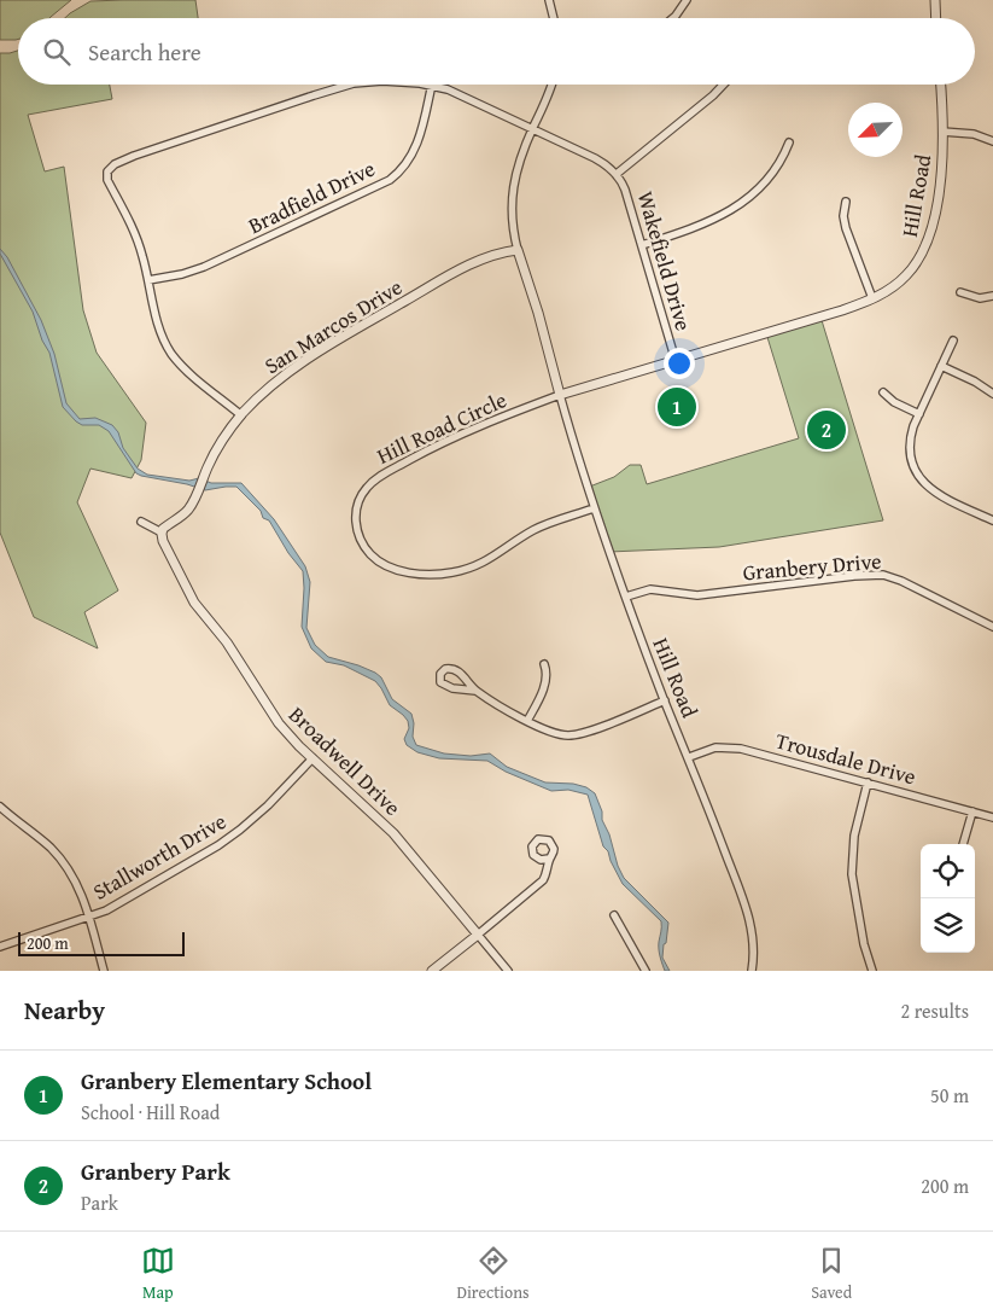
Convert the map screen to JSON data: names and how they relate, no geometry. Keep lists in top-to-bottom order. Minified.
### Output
{"streets":{"street":["Hill Road","Bradfield Drive","Wakefield Drive","San Marcos Drive","Hill Road Circle","Granbery Drive","Trousdale Drive","Broadwell Drive","Stallworth Drive"]},"crossings":[["Hill Road","Wakefield Drive"],["Hill Road","San Marcos Drive"],["Hill Road","Hill Road Circle"],["Hill Road","Granbery Drive"],["Hill Road","Trousdale Drive"],["Bradfield Drive","Wakefield Drive"],["San Marcos Drive","Broadwell Drive"],["Broadwell Drive","Stallworth Drive"]],"scale_bar":"200 m","north":"bottom left","page":{"search":"Search here","pins":["1","2"],"scale":"200 m","heading":["Nearby","2 results"],"list":[{"mark":"1","name":"Granbery Elementary School","note":"School · Hill Road","value":"50 m"},{"mark":"2","name":"Granbery Park","note":"Park","value":"200 m"}],"nav":["Map","Directions","Saved"]}}
